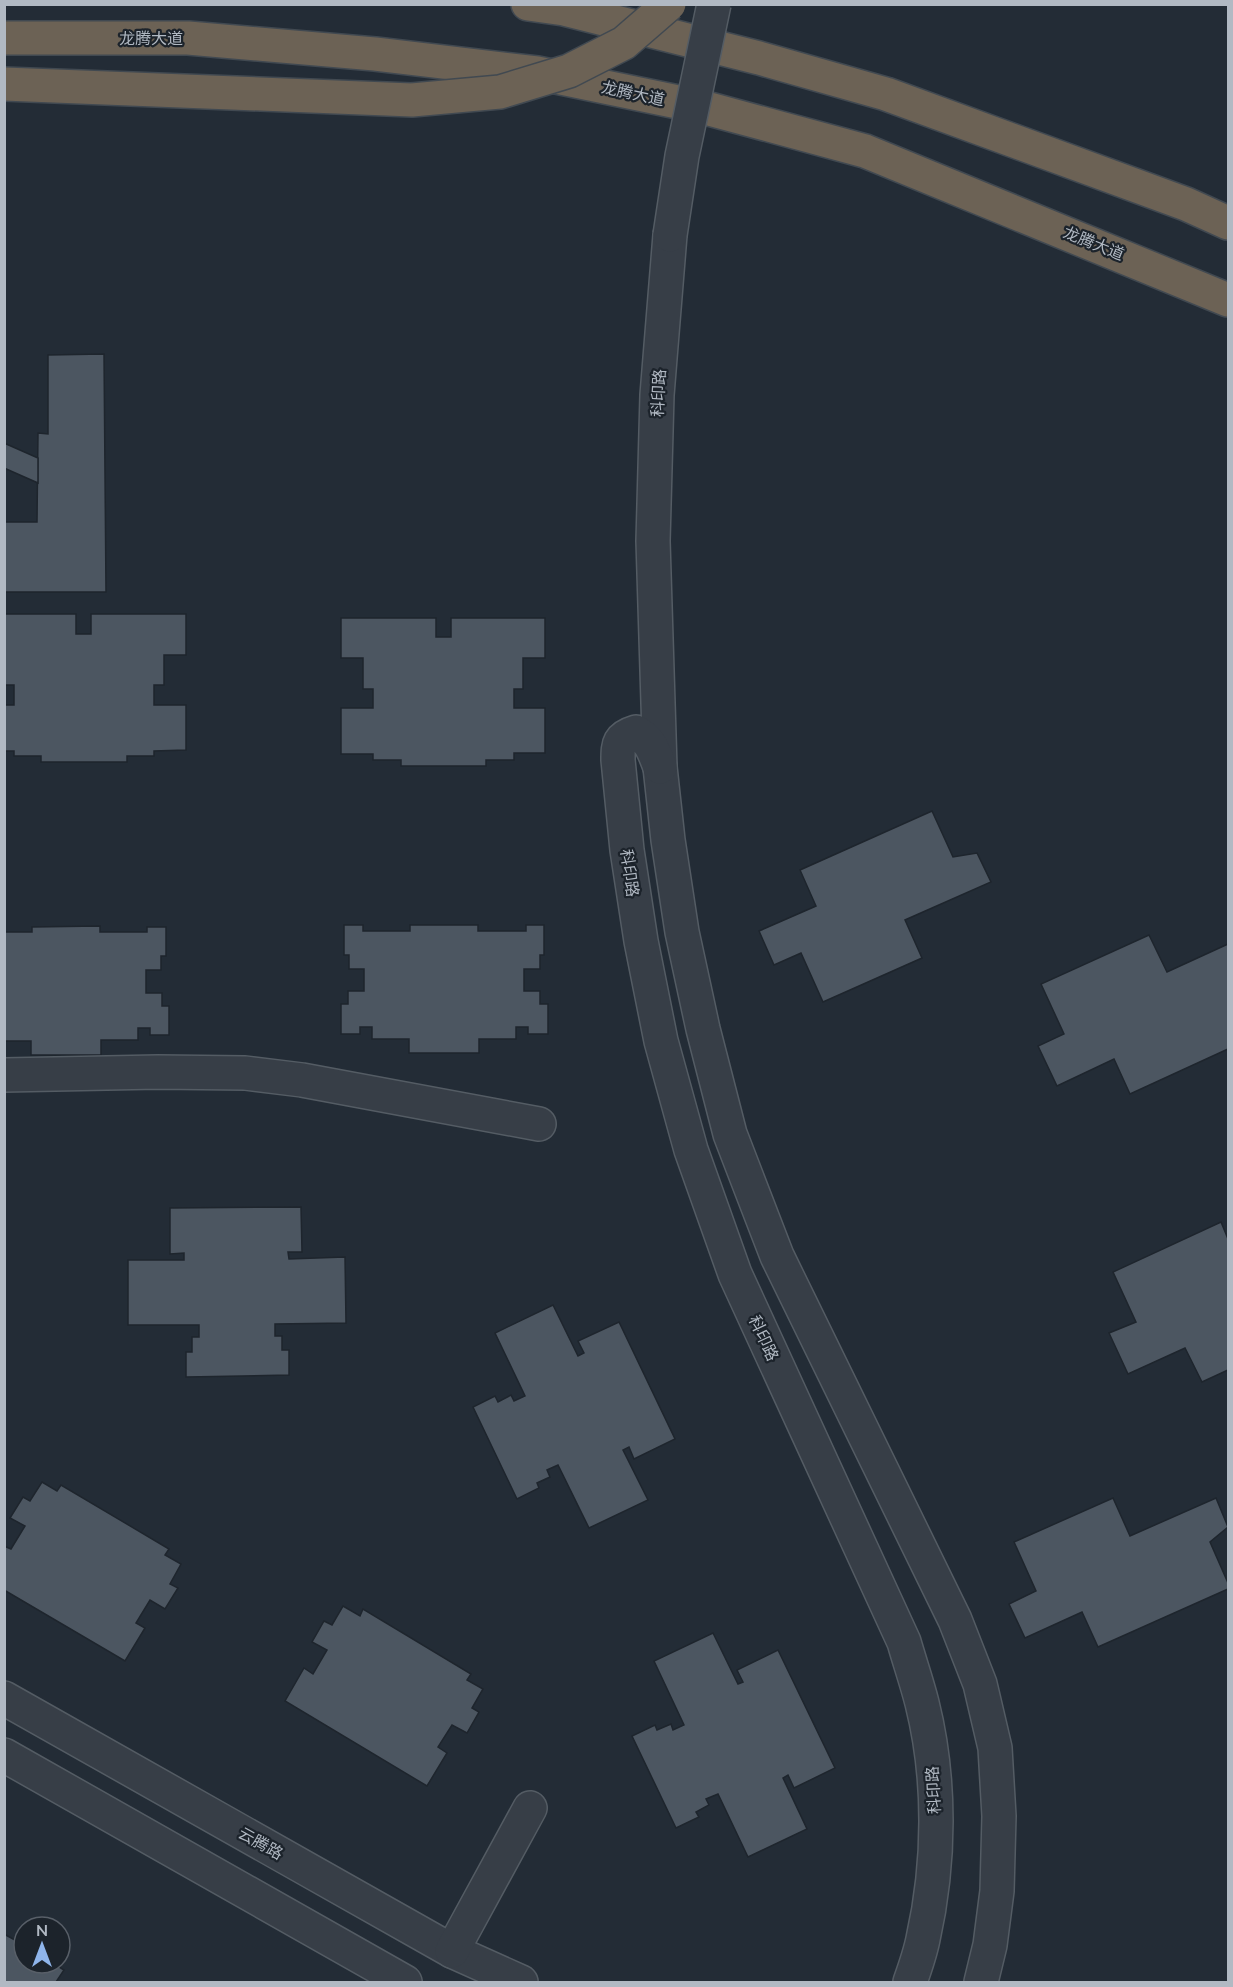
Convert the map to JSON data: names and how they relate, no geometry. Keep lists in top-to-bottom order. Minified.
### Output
{"streets":{"highway":["龙腾大道"],"street":["科印路","云腾路"]},"north":"top"}
